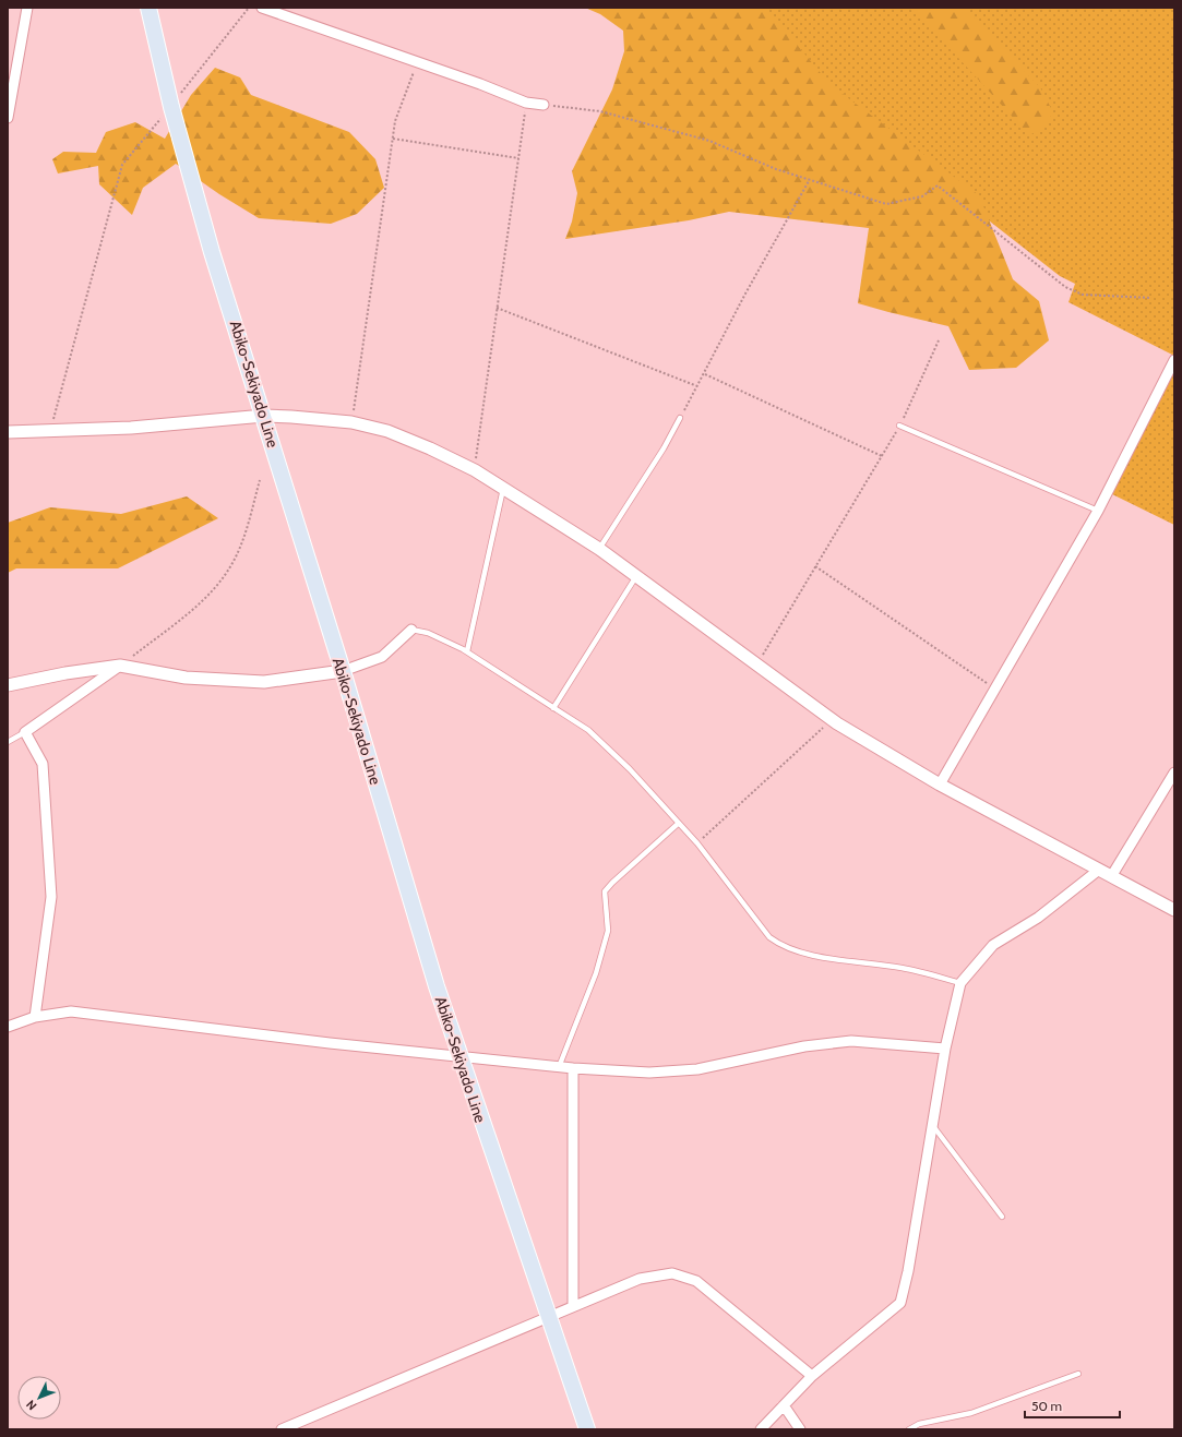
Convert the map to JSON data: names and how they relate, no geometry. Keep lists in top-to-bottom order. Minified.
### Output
{"streets":{"main road":["Abiko-Sekiyado Line"]},"scale_bar":"50 m","north":"bottom left"}
